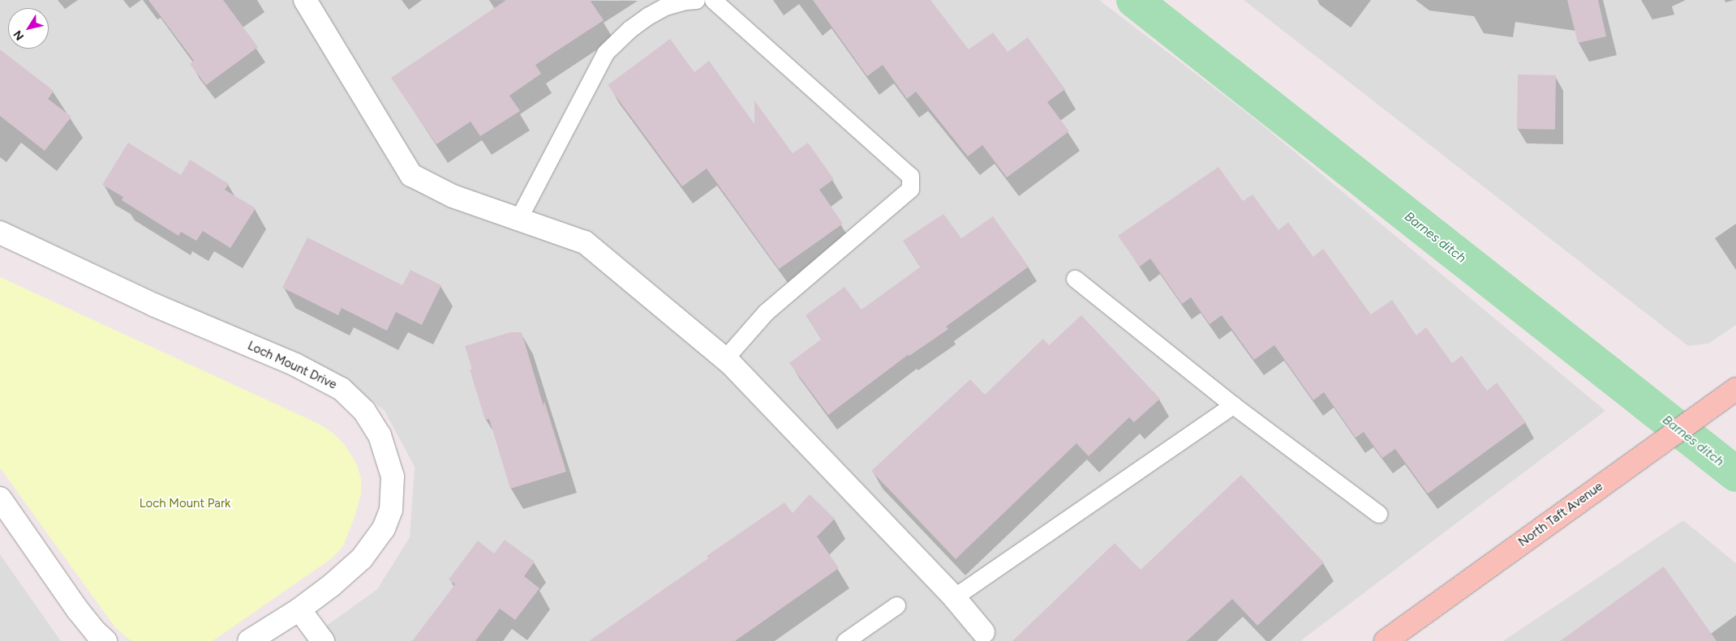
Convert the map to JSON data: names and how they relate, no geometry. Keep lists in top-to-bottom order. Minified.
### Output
{"streets":{"main road":["North Taft Avenue"],"street":["Loch Mount Drive"]},"water":["Barnes ditch"],"parks":["Loch Mount Park"],"north":"bottom left"}
